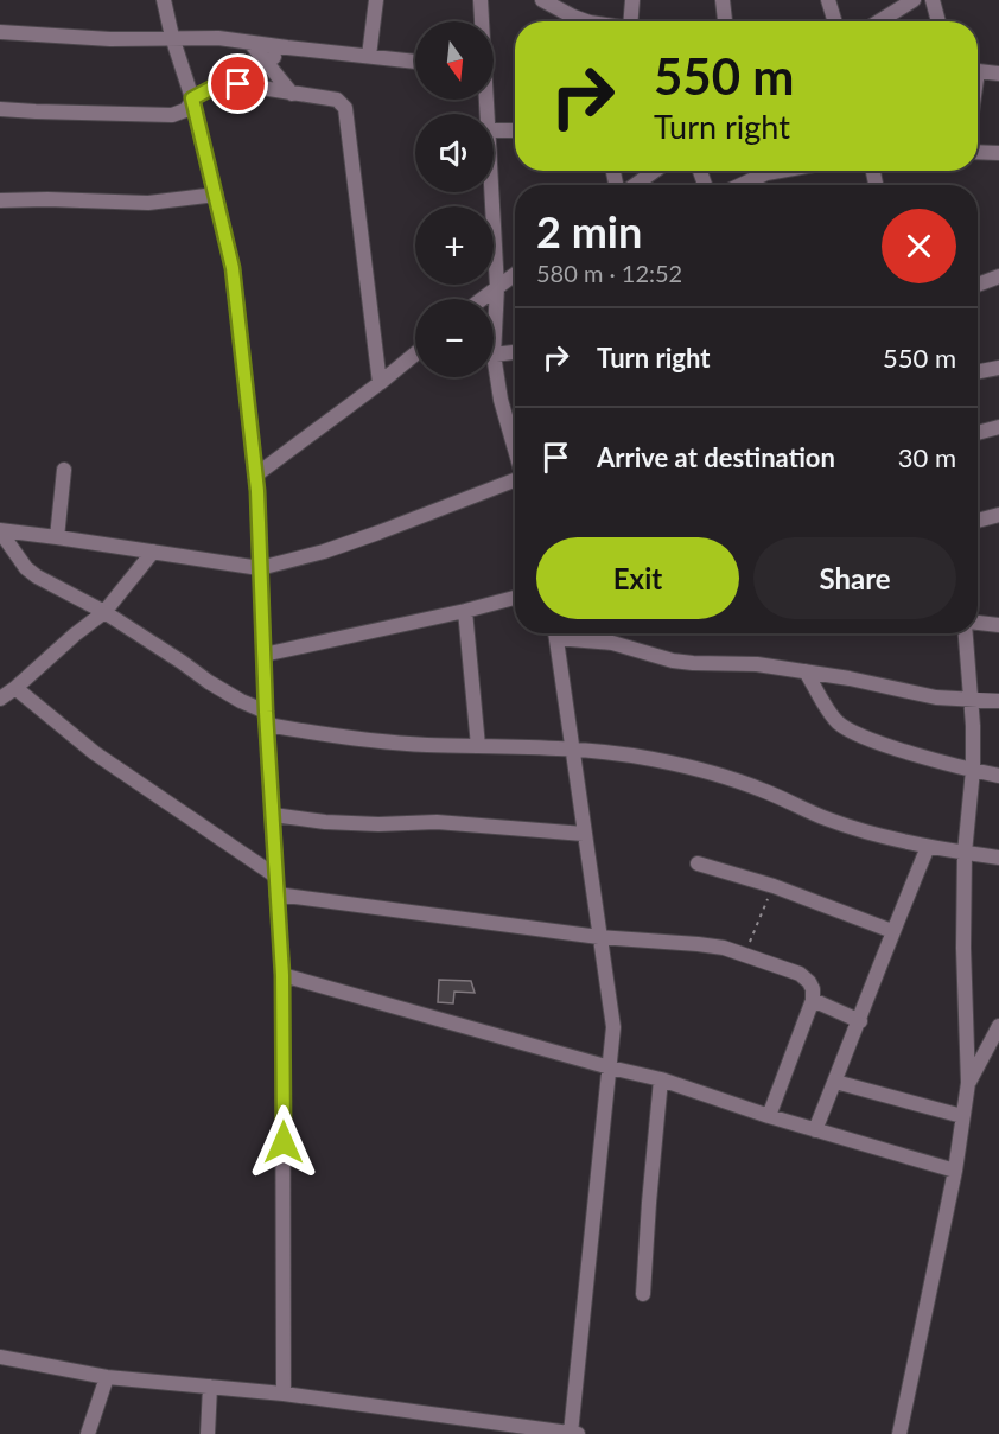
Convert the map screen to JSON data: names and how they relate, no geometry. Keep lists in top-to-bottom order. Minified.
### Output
{"north":"bottom","page":{"map_buttons":["+","−"],"turn":["550 m","Turn right"],"heading":["2 min","580 m · 12:52"],"list":[{"name":"Turn right","value":"550 m"},{"name":"Arrive at destination","value":"30 m"}],"buttons":["Exit","Share"]}}
